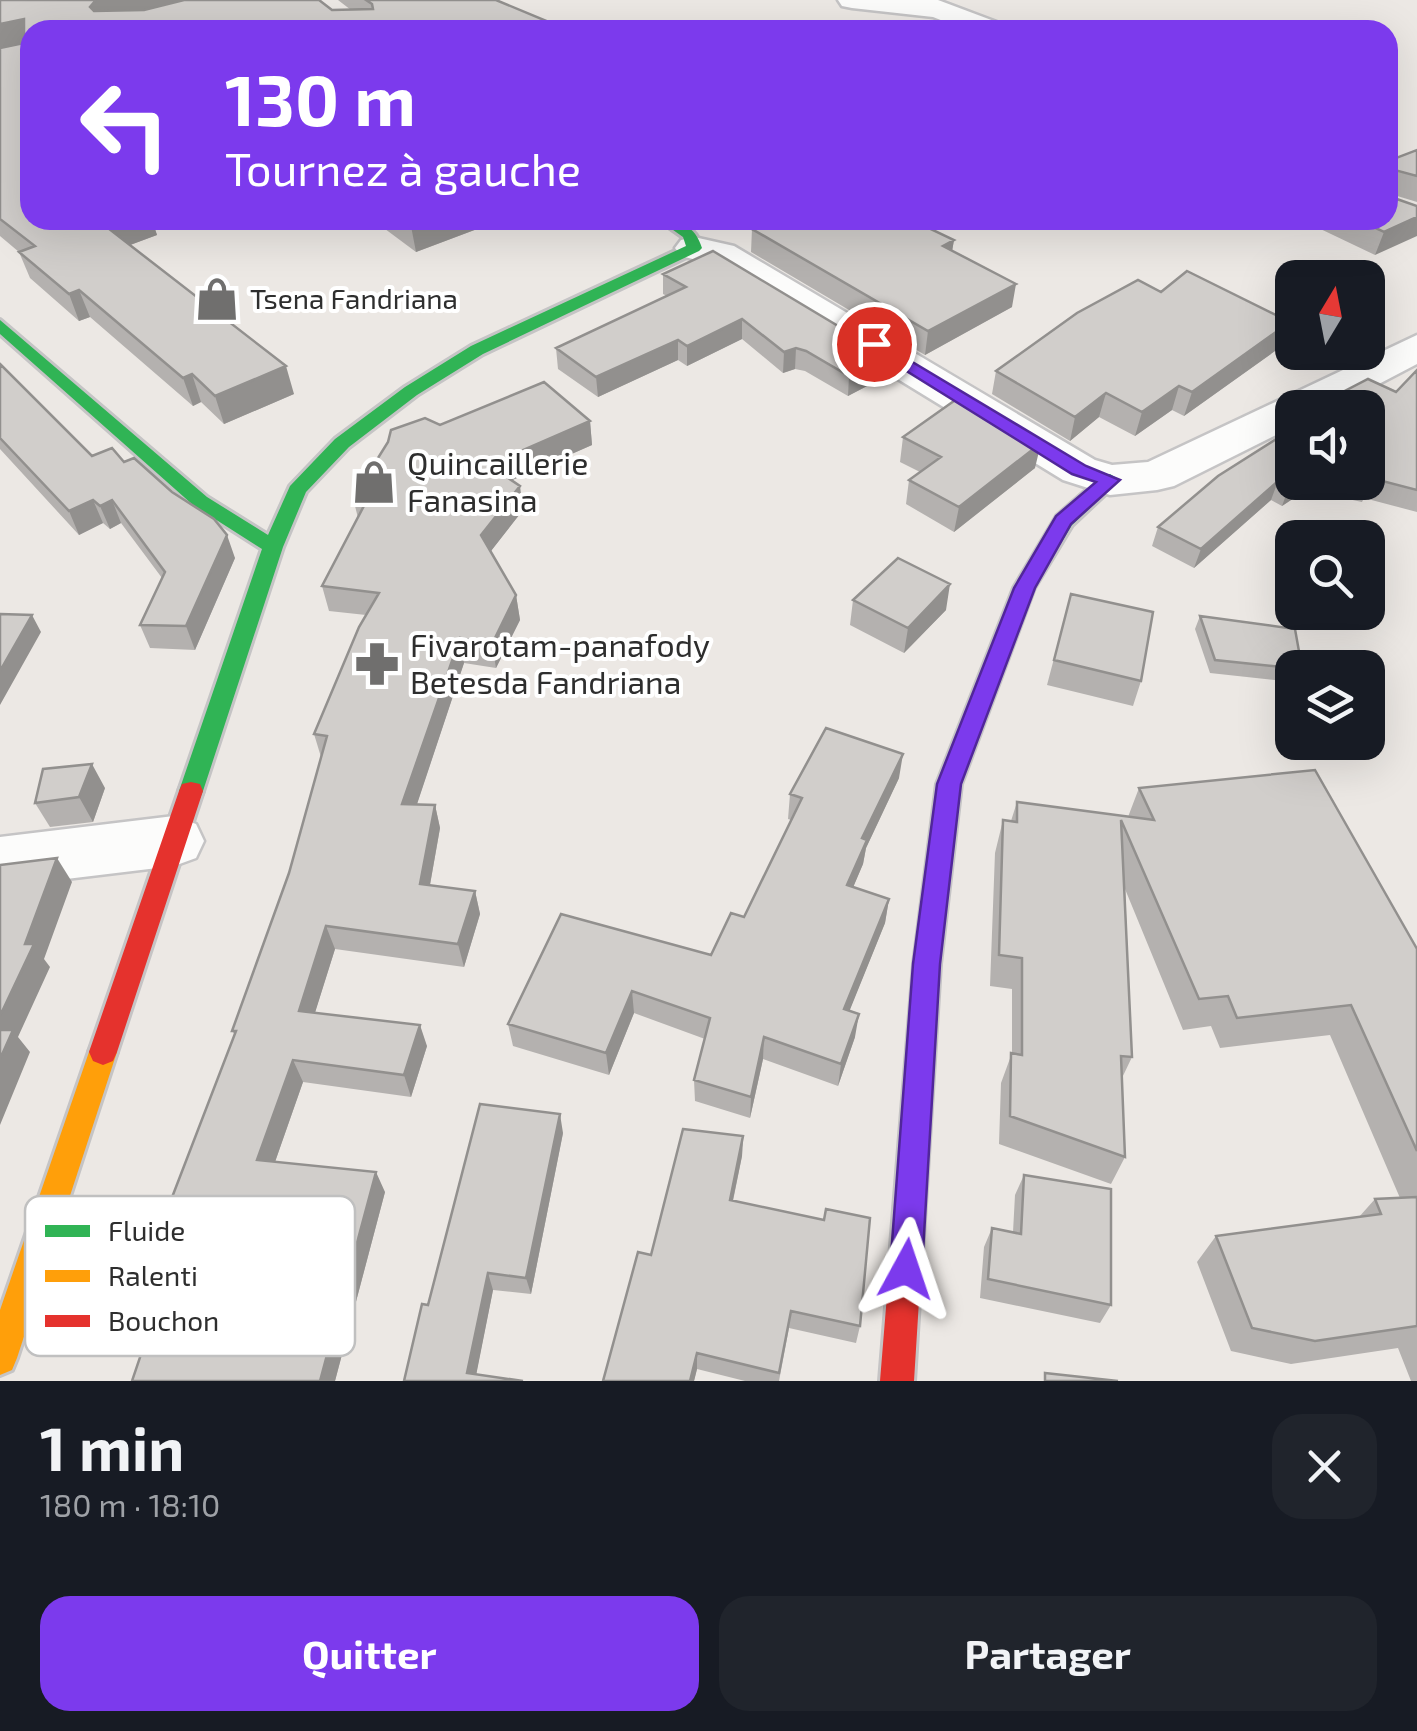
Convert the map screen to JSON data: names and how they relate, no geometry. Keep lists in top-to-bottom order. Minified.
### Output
{"places":{"shop":["Tsena Fandriana","Quincaillerie Fanasina"],"pharmacy":["Fivarotam-panafody Betesda Fandriana"]},"legend":["Fluide","Ralenti","Bouchon"],"north":"top","page":{"turn":["130 m","Tournez à gauche"],"heading":["1 min","180 m · 18:10"],"buttons":["Quitter","Partager"]}}
